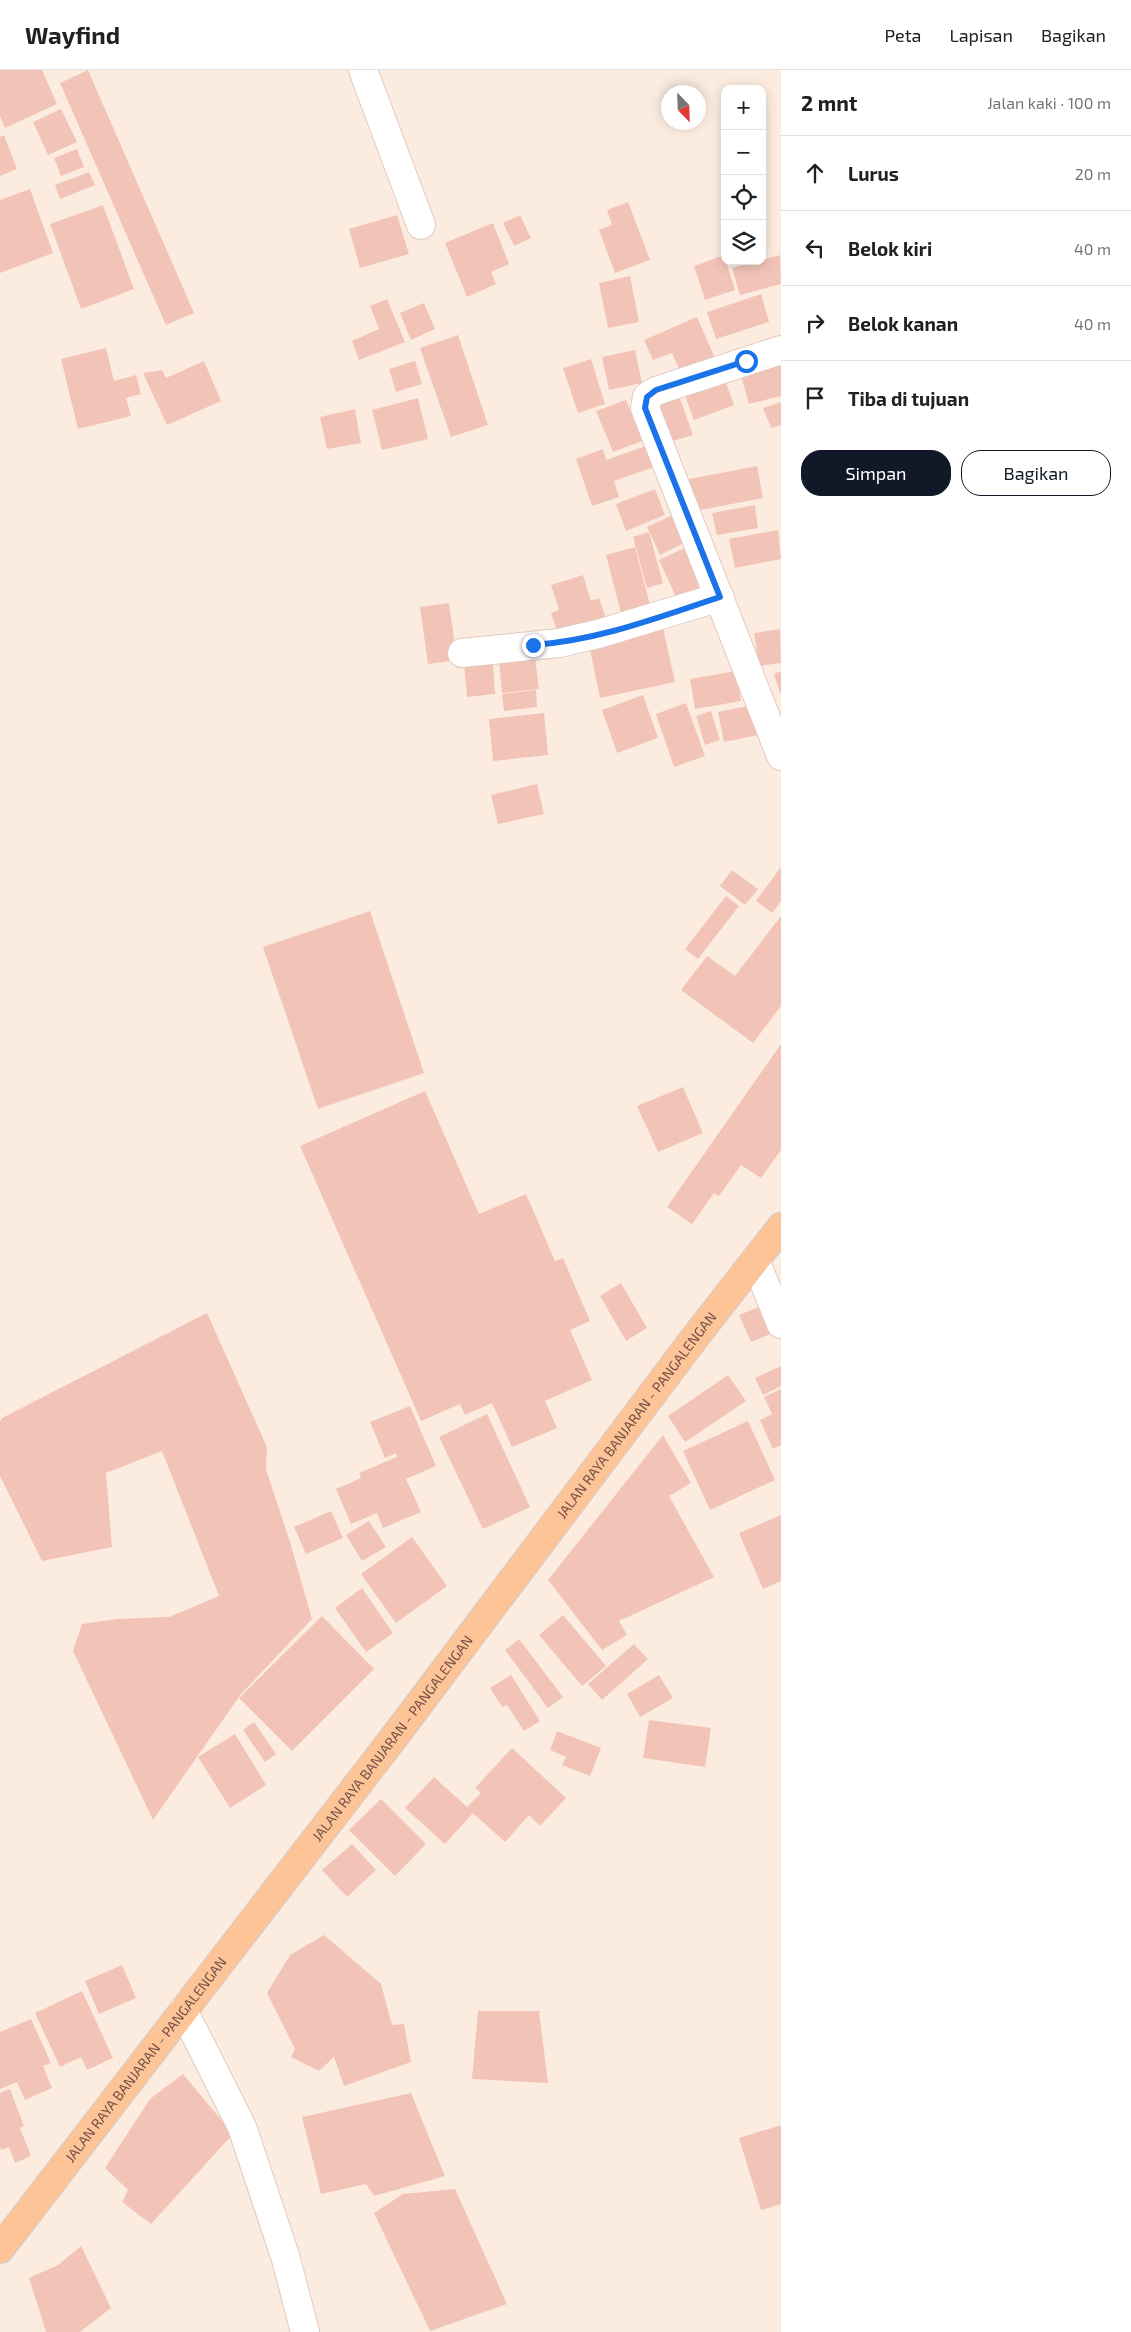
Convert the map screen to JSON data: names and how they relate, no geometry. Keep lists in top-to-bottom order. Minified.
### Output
{"streets":{"main road":["JALAN RAYA BANJARAN - PANGALENGAN"]},"north":"bottom right","page":{"header":"Wayfind","nav":["Peta","Lapisan","Bagikan"],"heading":["2 mnt","Jalan kaki · 100 m"],"map_buttons":["+","−"],"list":[["Lurus","20 m"],["Belok kiri","40 m"],["Belok kanan","40 m"],"Tiba di tujuan"],"buttons":["Simpan","Bagikan"]}}
